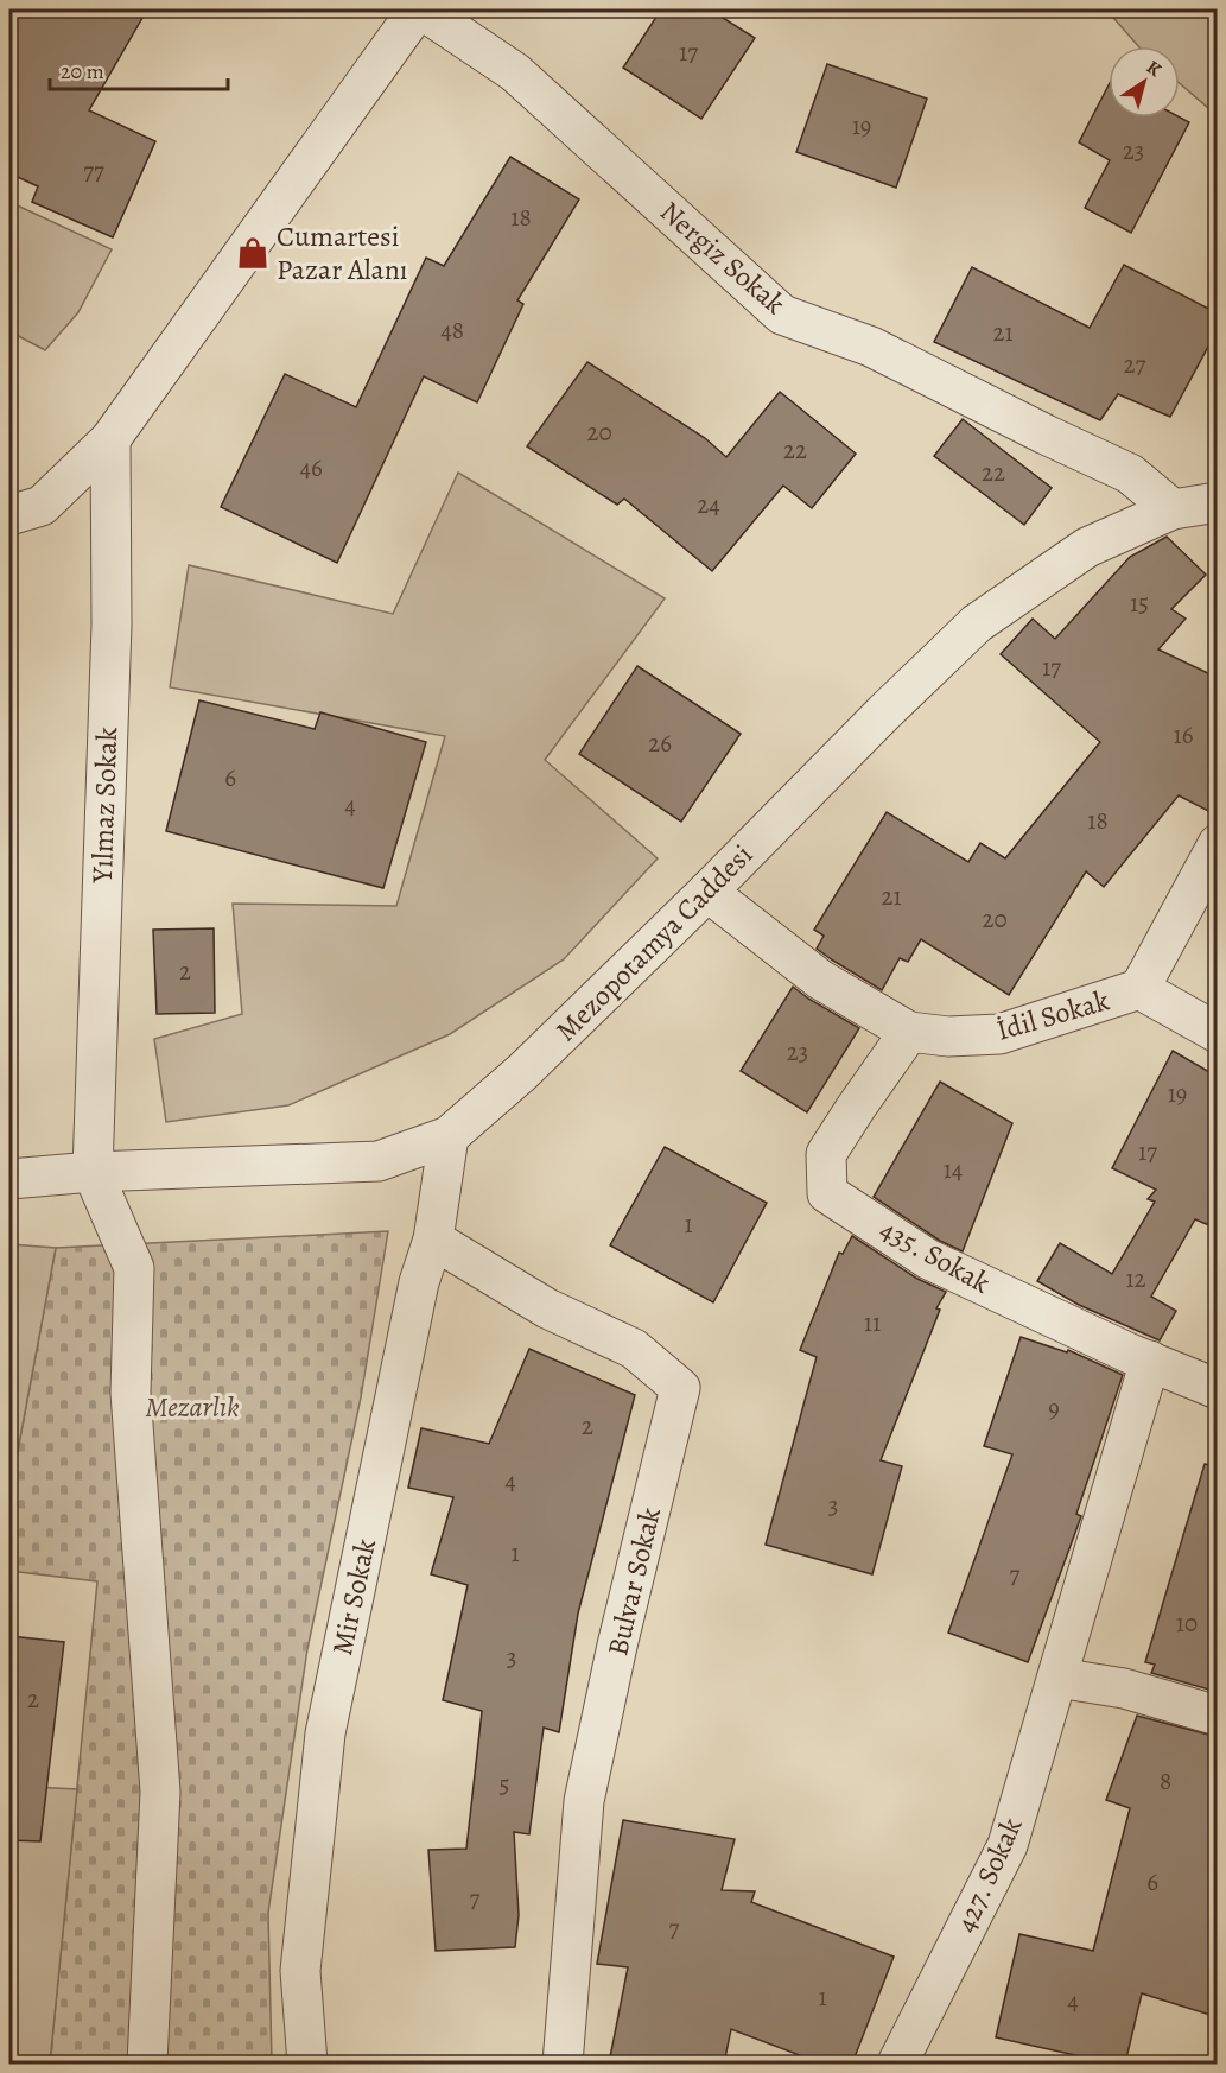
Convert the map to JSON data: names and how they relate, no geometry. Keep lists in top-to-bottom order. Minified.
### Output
{"streets":{"street":["Nergiz Sokak","Yılmaz Sokak","Mezopotamya Caddesi","İdil Sokak","435. Sokak","Bulvar Sokak","Mir Sokak","427. Sokak"]},"crossings":[["Nergiz Sokak","Mezopotamya Caddesi"],["Yılmaz Sokak","Mezopotamya Caddesi"],["Mezopotamya Caddesi","İdil Sokak"],["Mezopotamya Caddesi","Mir Sokak"],["İdil Sokak","435. Sokak"],["435. Sokak","427. Sokak"],["Bulvar Sokak","Mir Sokak"]],"parks":["Mezarlık"],"places":{"shop":["Cumartesi Pazar Alanı"]},"house_numbers":["17","19","23","77","18","48","21","27","20","22","46","22","24","15","17","16","26","6","4","18","21","20","2","23","19","17","14","1","12","11","9","2","4","3","1","7","10","3","2","8","5","6","7","7","1","4"],"scale_bar":"20 m","north":"top right"}
